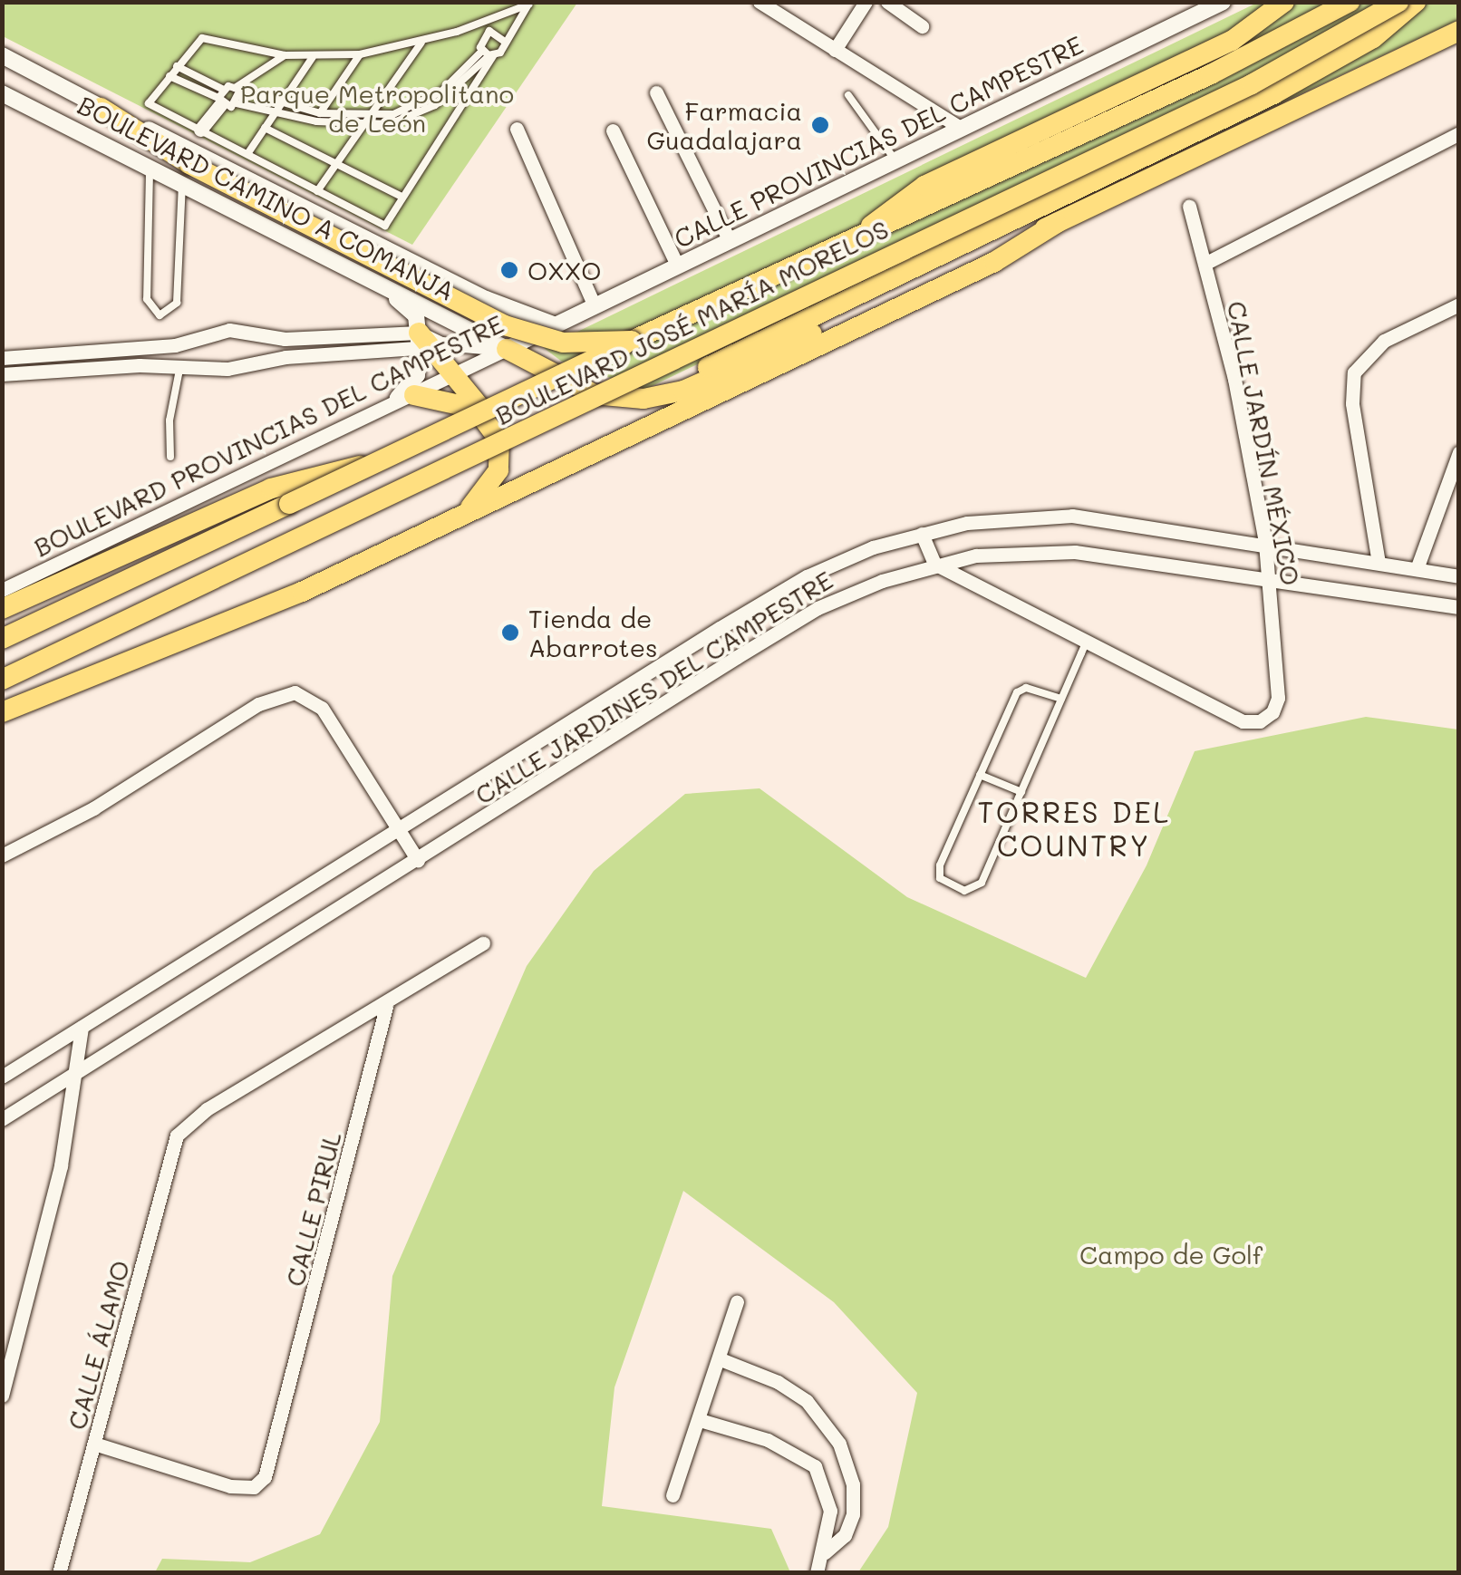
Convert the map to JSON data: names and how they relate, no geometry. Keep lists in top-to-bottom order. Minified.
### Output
{"streets":{"main road":["BOULEVARD JOSÉ MARÍA MORELOS"],"street":["CALLE PROVINCIAS DEL CAMPESTRE","BOULEVARD CAMINO A COMANJA","BOULEVARD PROVINCIAS DEL CAMPESTRE","CALLE JARDÍN MÉXICO","CALLE JARDINES DEL CAMPESTRE","CALLE PIRUL","CALLE ÁLAMO"]},"crossings":[["CALLE PROVINCIAS DEL CAMPESTRE","BOULEVARD CAMINO A COMANJA"],["CALLE PROVINCIAS DEL CAMPESTRE","BOULEVARD PROVINCIAS DEL CAMPESTRE"],["BOULEVARD CAMINO A COMANJA","BOULEVARD PROVINCIAS DEL CAMPESTRE"],["CALLE JARDÍN MÉXICO","CALLE JARDINES DEL CAMPESTRE"],["CALLE PIRUL","CALLE ÁLAMO"]],"districts":["TORRES DEL COUNTRY"],"parks":["Parque Metropolitano de León","Campo de Golf"],"places":["Farmacia Guadalajara","OXXO","Tienda de Abarrotes"]}
